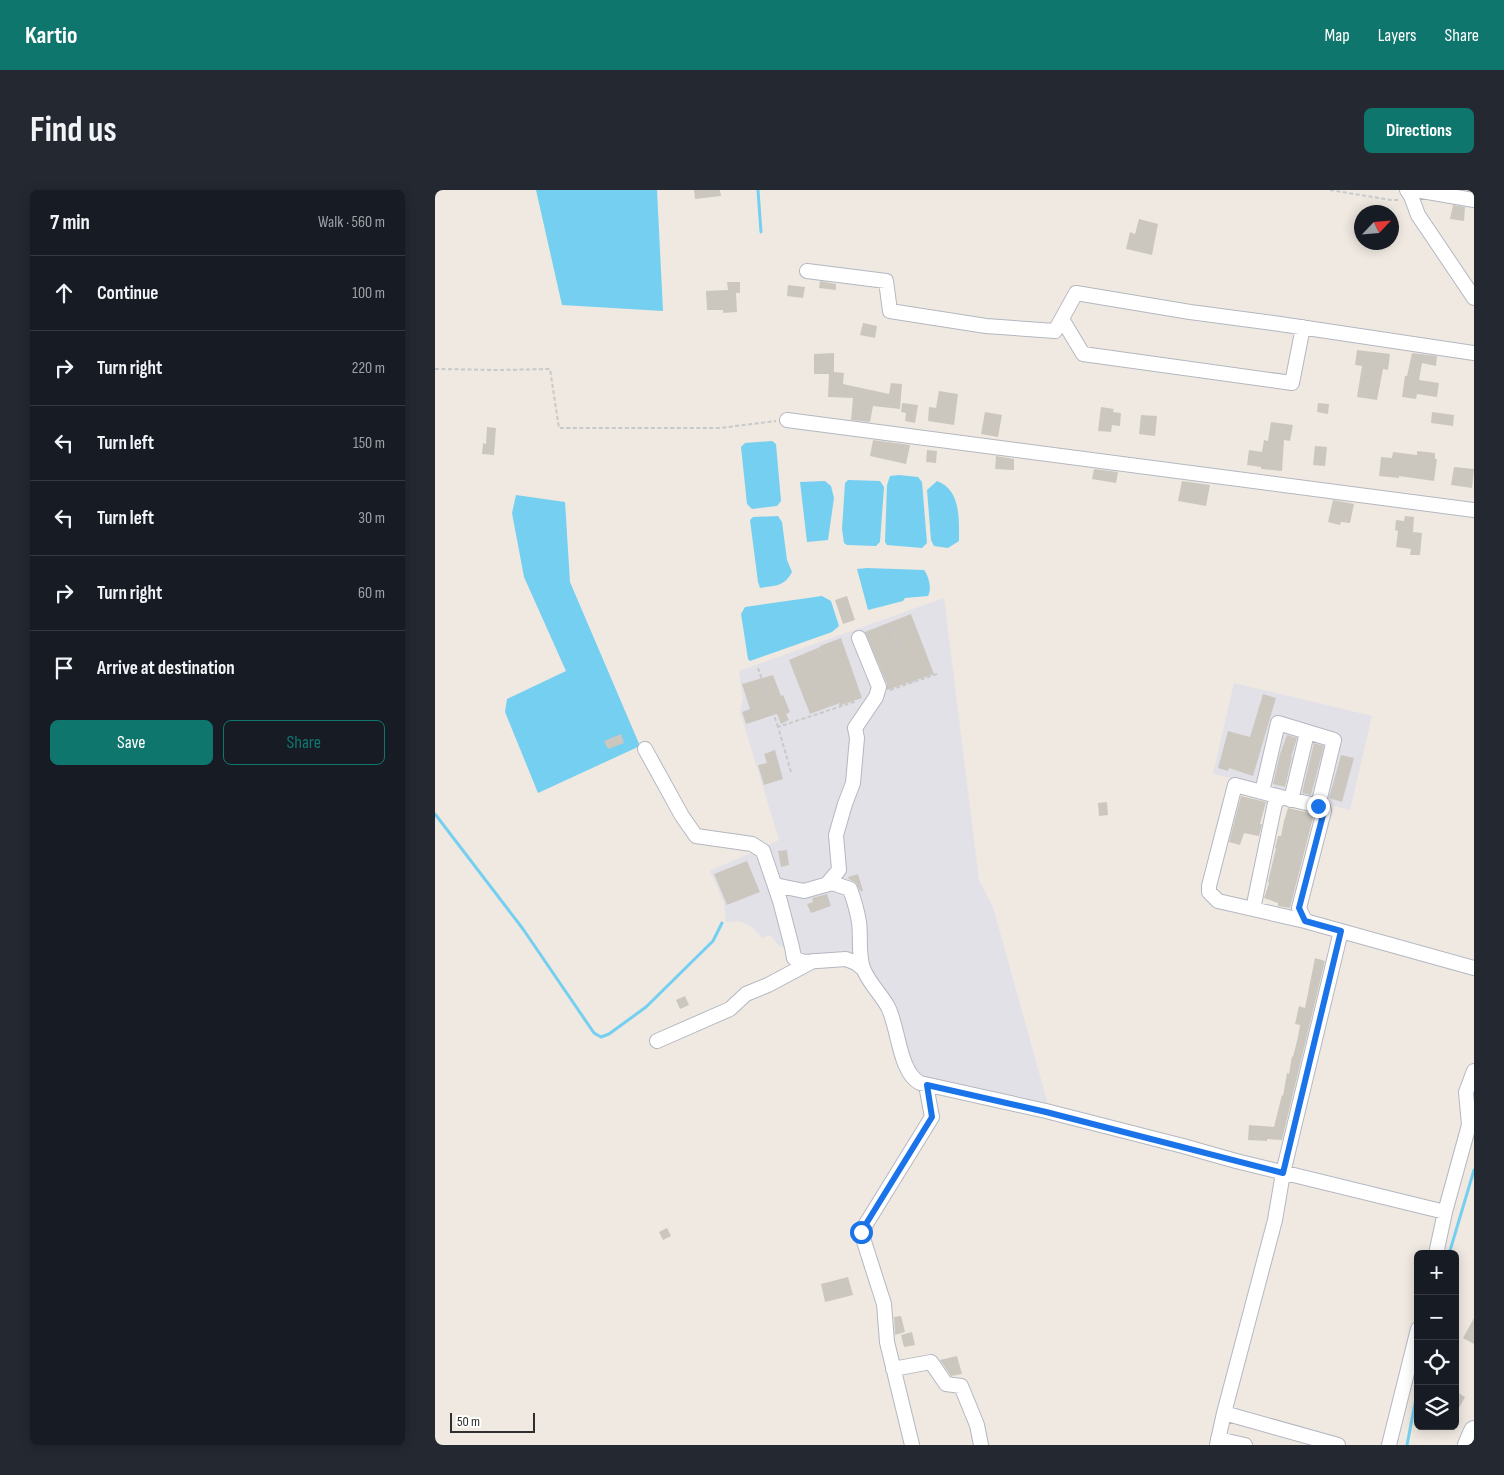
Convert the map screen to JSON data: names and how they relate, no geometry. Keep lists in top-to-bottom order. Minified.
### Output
{"scale_bar":"50 m","north":"top right","page":{"header":"Kartio","nav":["Map","Layers","Share"],"buttons":["Directions",["Save","Share"]],"title":"Find us","heading":["7 min","Walk · 560 m"],"list":[["Continue","100 m"],["Turn right","220 m"],["Turn left","150 m"],["Turn left","30 m"],["Turn right","60 m"],"Arrive at destination"],"map_buttons":["+","−"],"scale":"50 m"}}
